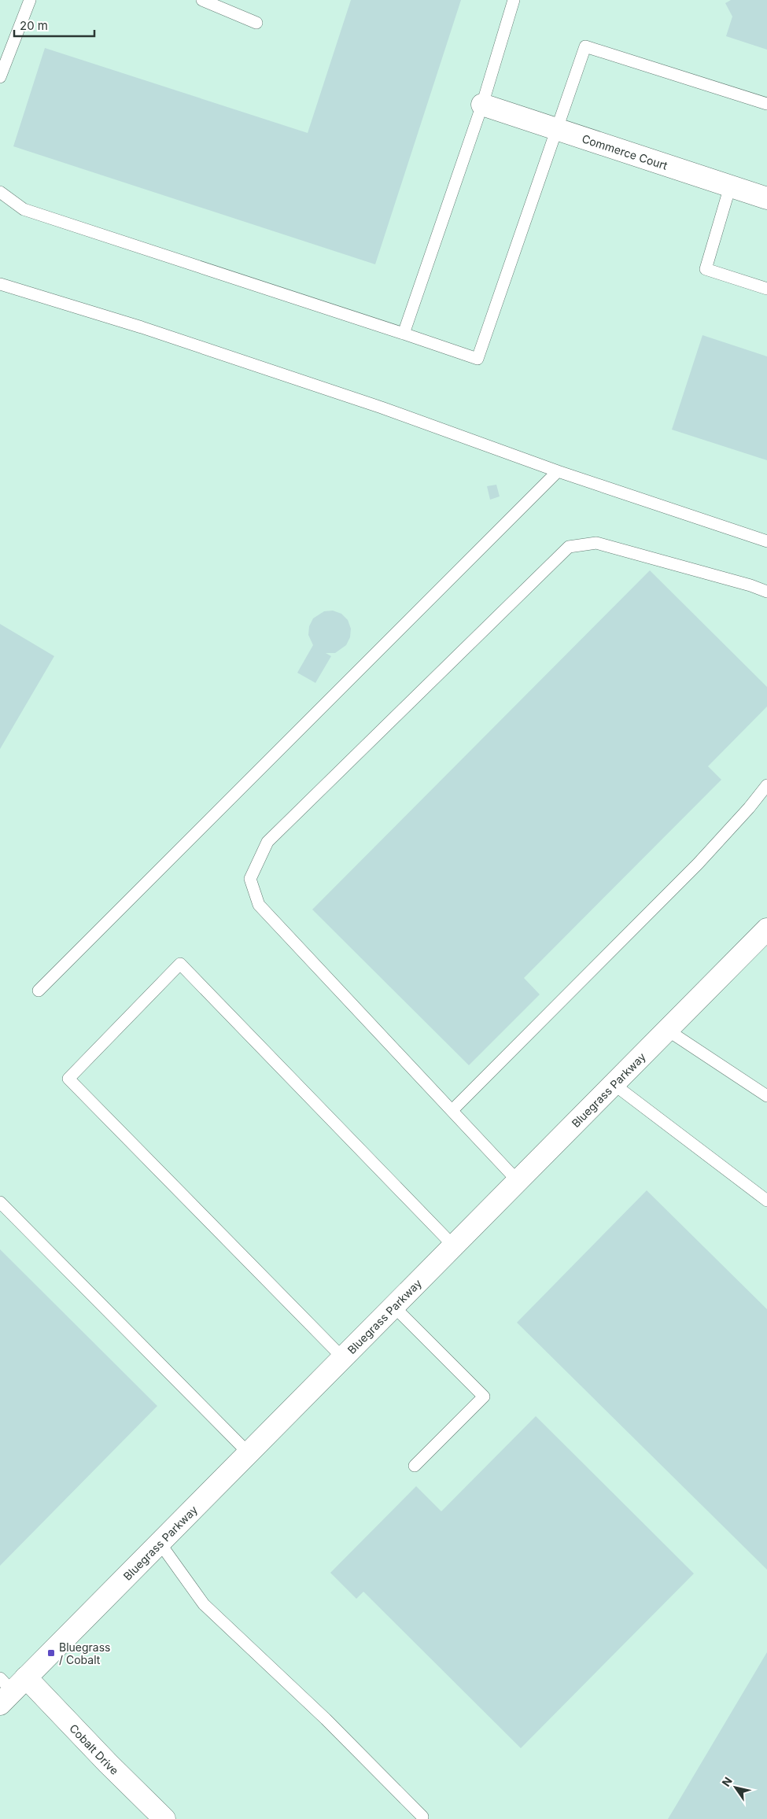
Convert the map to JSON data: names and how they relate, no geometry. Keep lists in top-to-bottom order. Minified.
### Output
{"streets":{"street":["Commerce Court","Bluegrass Parkway","Cobalt Drive"]},"crossings":[["Bluegrass Parkway","Cobalt Drive"]],"places":{"transit":["Bluegrass / Cobalt"]},"scale_bar":"20 m","north":"top left"}
